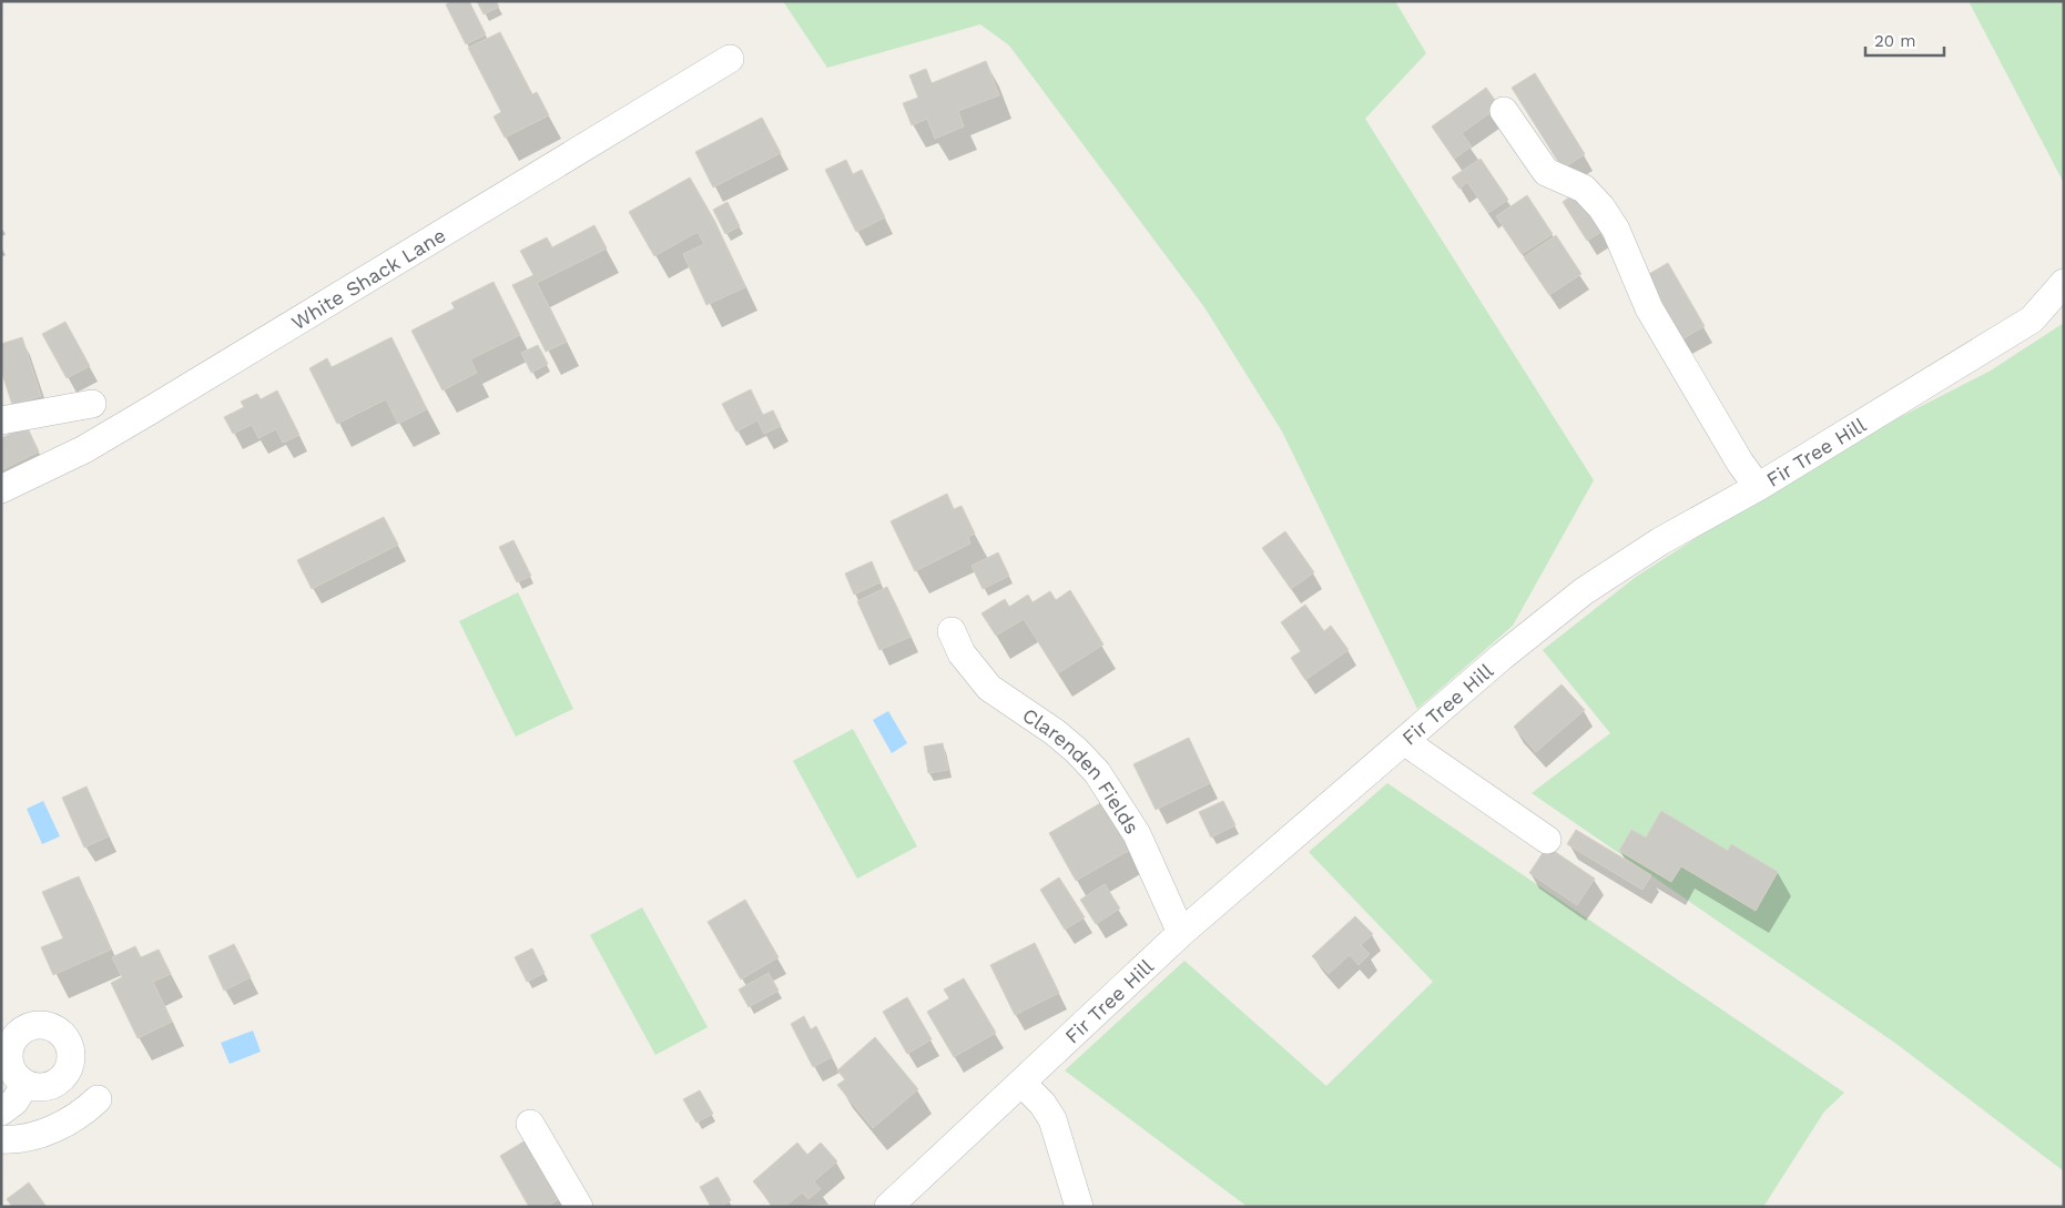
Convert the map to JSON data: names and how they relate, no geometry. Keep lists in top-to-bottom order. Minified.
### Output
{"streets":{"street":["White Shack Lane","Fir Tree Hill","Clarenden Fields"]},"crossings":[["Fir Tree Hill","Clarenden Fields"]],"scale_bar":"20 m"}
